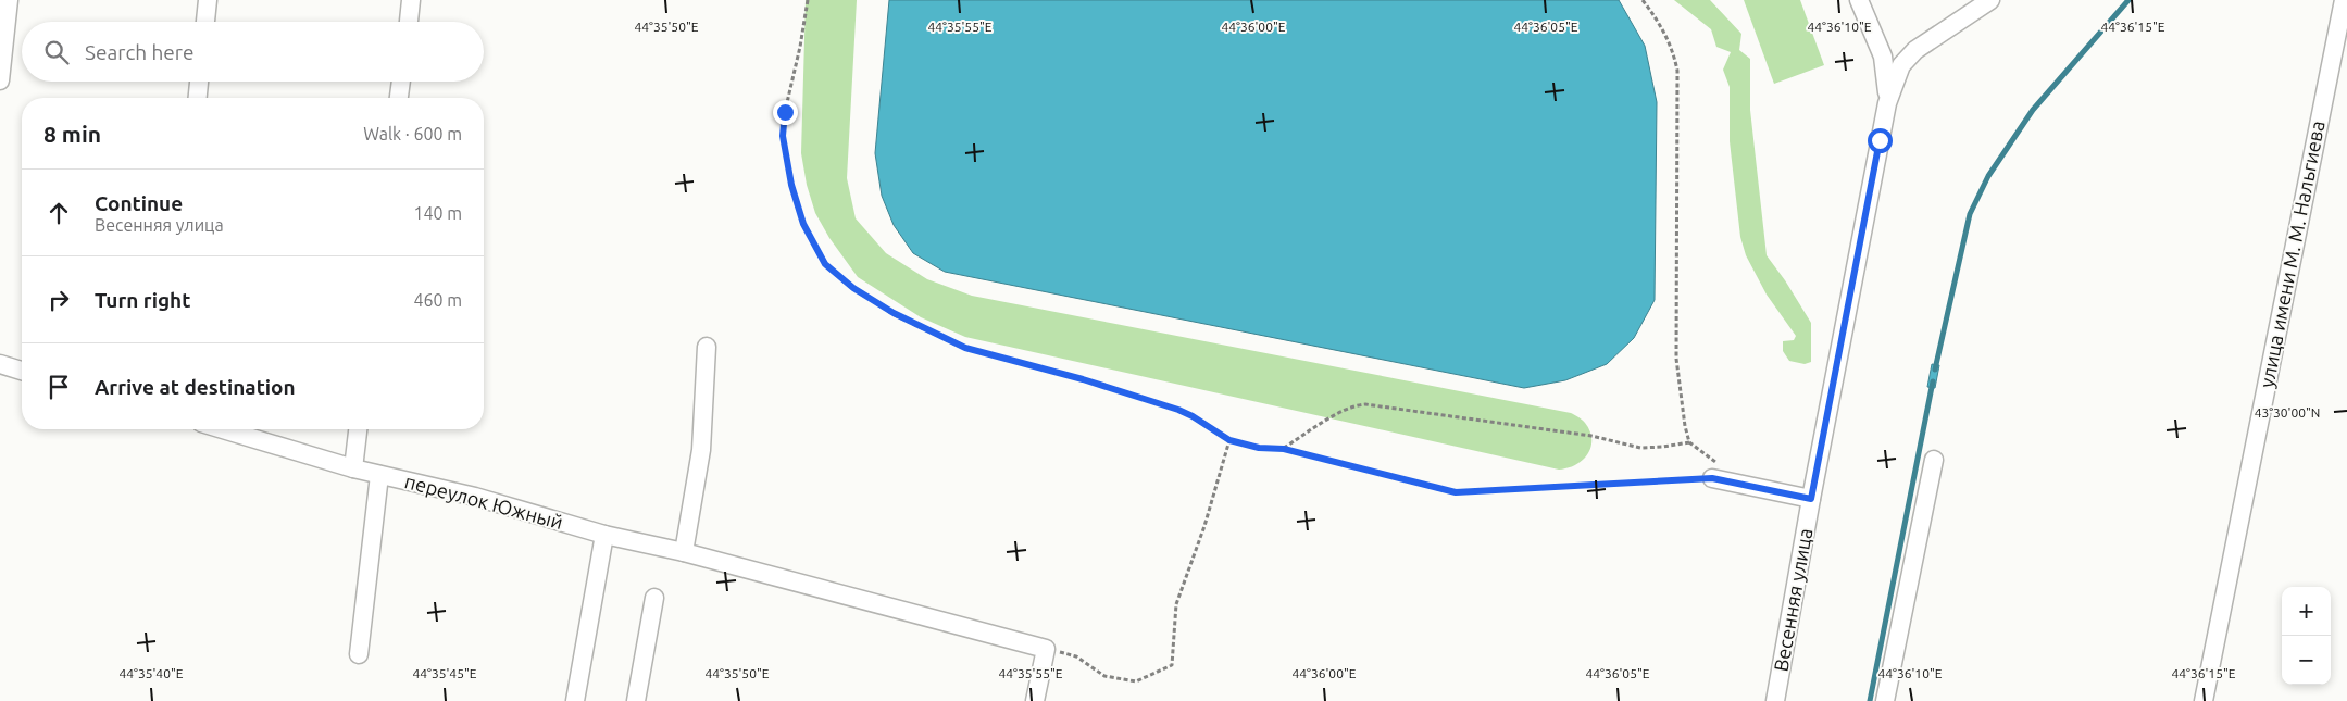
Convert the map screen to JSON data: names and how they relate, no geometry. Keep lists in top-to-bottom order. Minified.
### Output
{"streets":{"street":["улица имени М. М. Нальгиева","переулок Южный","Весенняя улица"]},"page":{"search":"Search here","heading":["8 min","Walk · 600 m"],"list":[["Continue","Весенняя улица","140 m"],["Turn right","460 m"],"Arrive at destination"],"map_buttons":["+","−"]},"coordinates":["44°35'50\"E","44°35'55\"E","44°36'00\"E","44°36'05\"E","44°36'10\"E","44°36'15\"E","43°30'00\"N","44°35'40\"E","44°35'45\"E"]}
